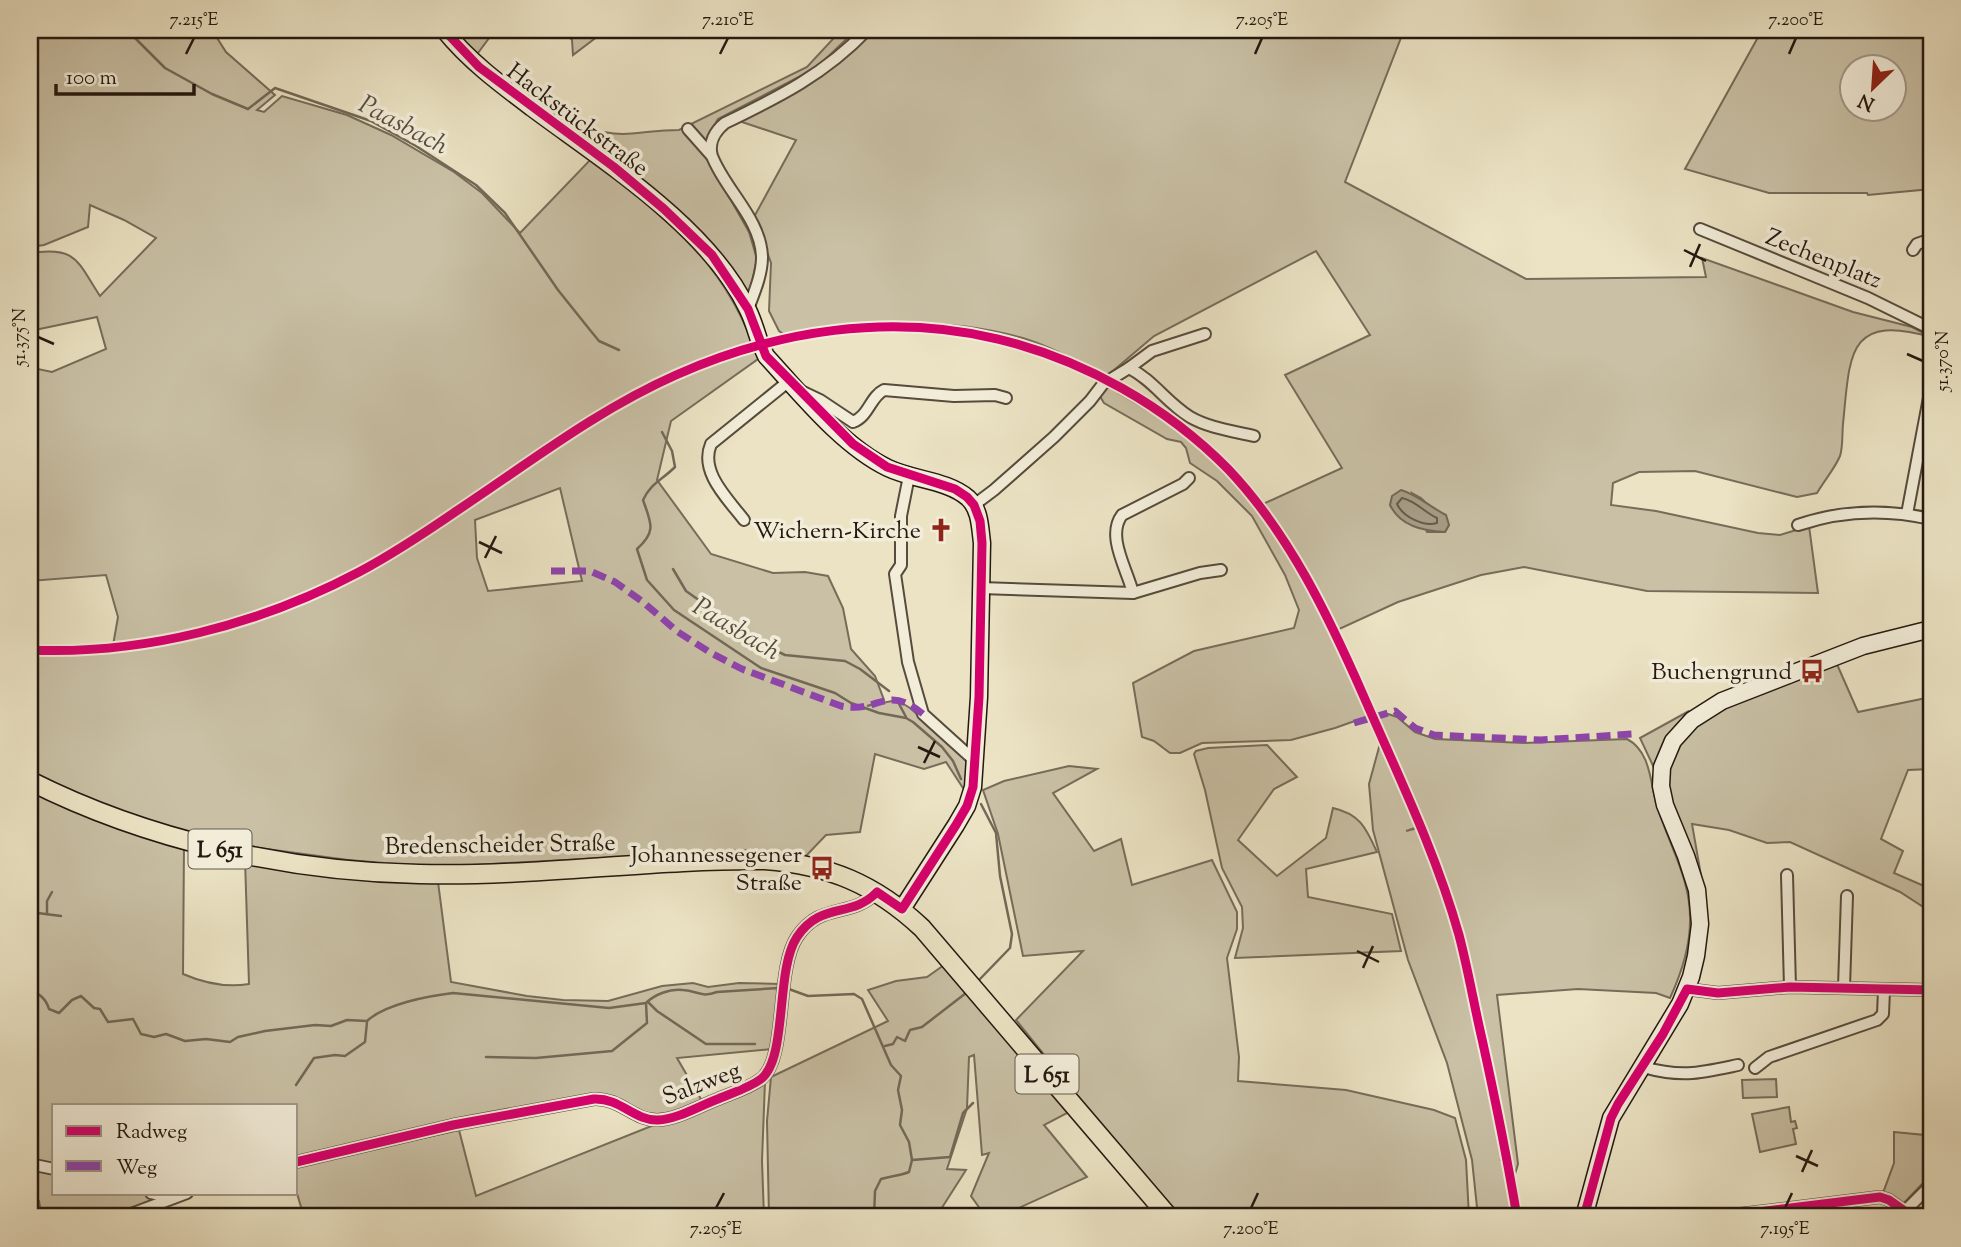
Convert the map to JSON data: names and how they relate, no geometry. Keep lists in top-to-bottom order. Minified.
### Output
{"streets":{"main road":["Bredenscheider Straße","L 651"],"street":["Hackstückstraße","Zechenplatz","Salzweg"]},"crossings":[["Bredenscheider Straße","Salzweg"]],"water":["Paasbach"],"places":{"church":["Wichern-Kirche"],"bus stop":["Buchengrund","Johannessegener Straße"]},"legend":["Radweg","Weg"],"scale_bar":"100 m","north":"bottom left","coordinates":["7.215°E","7.210°E","7.205°E","7.200°E","51.375°N","51.370°N","7.195°E"]}
